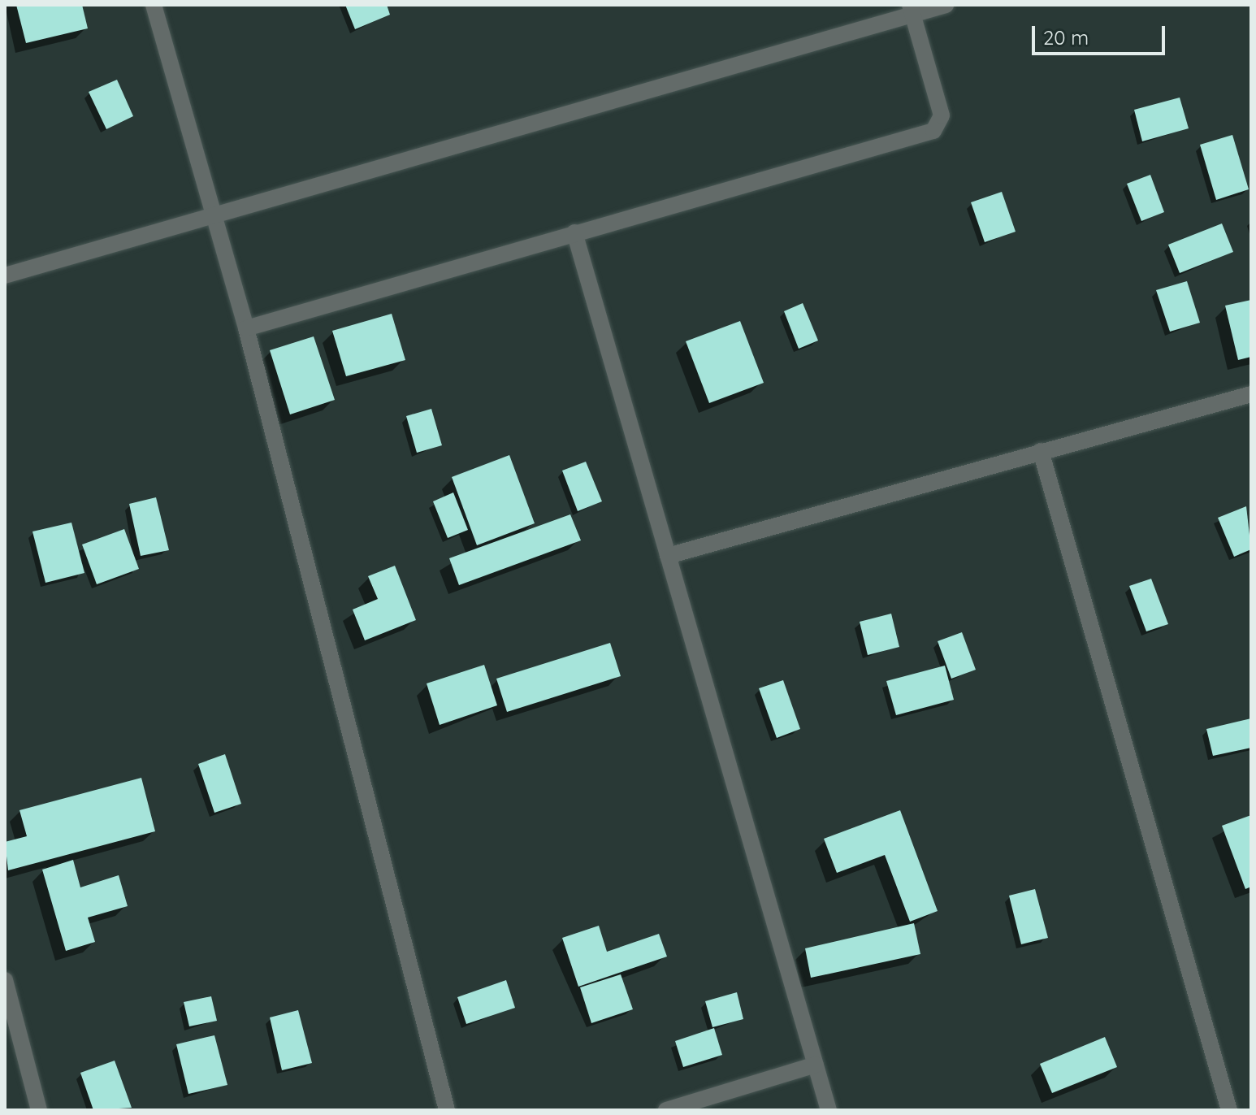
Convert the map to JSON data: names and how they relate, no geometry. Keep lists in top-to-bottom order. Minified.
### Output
{"scale_bar":"20 m"}
